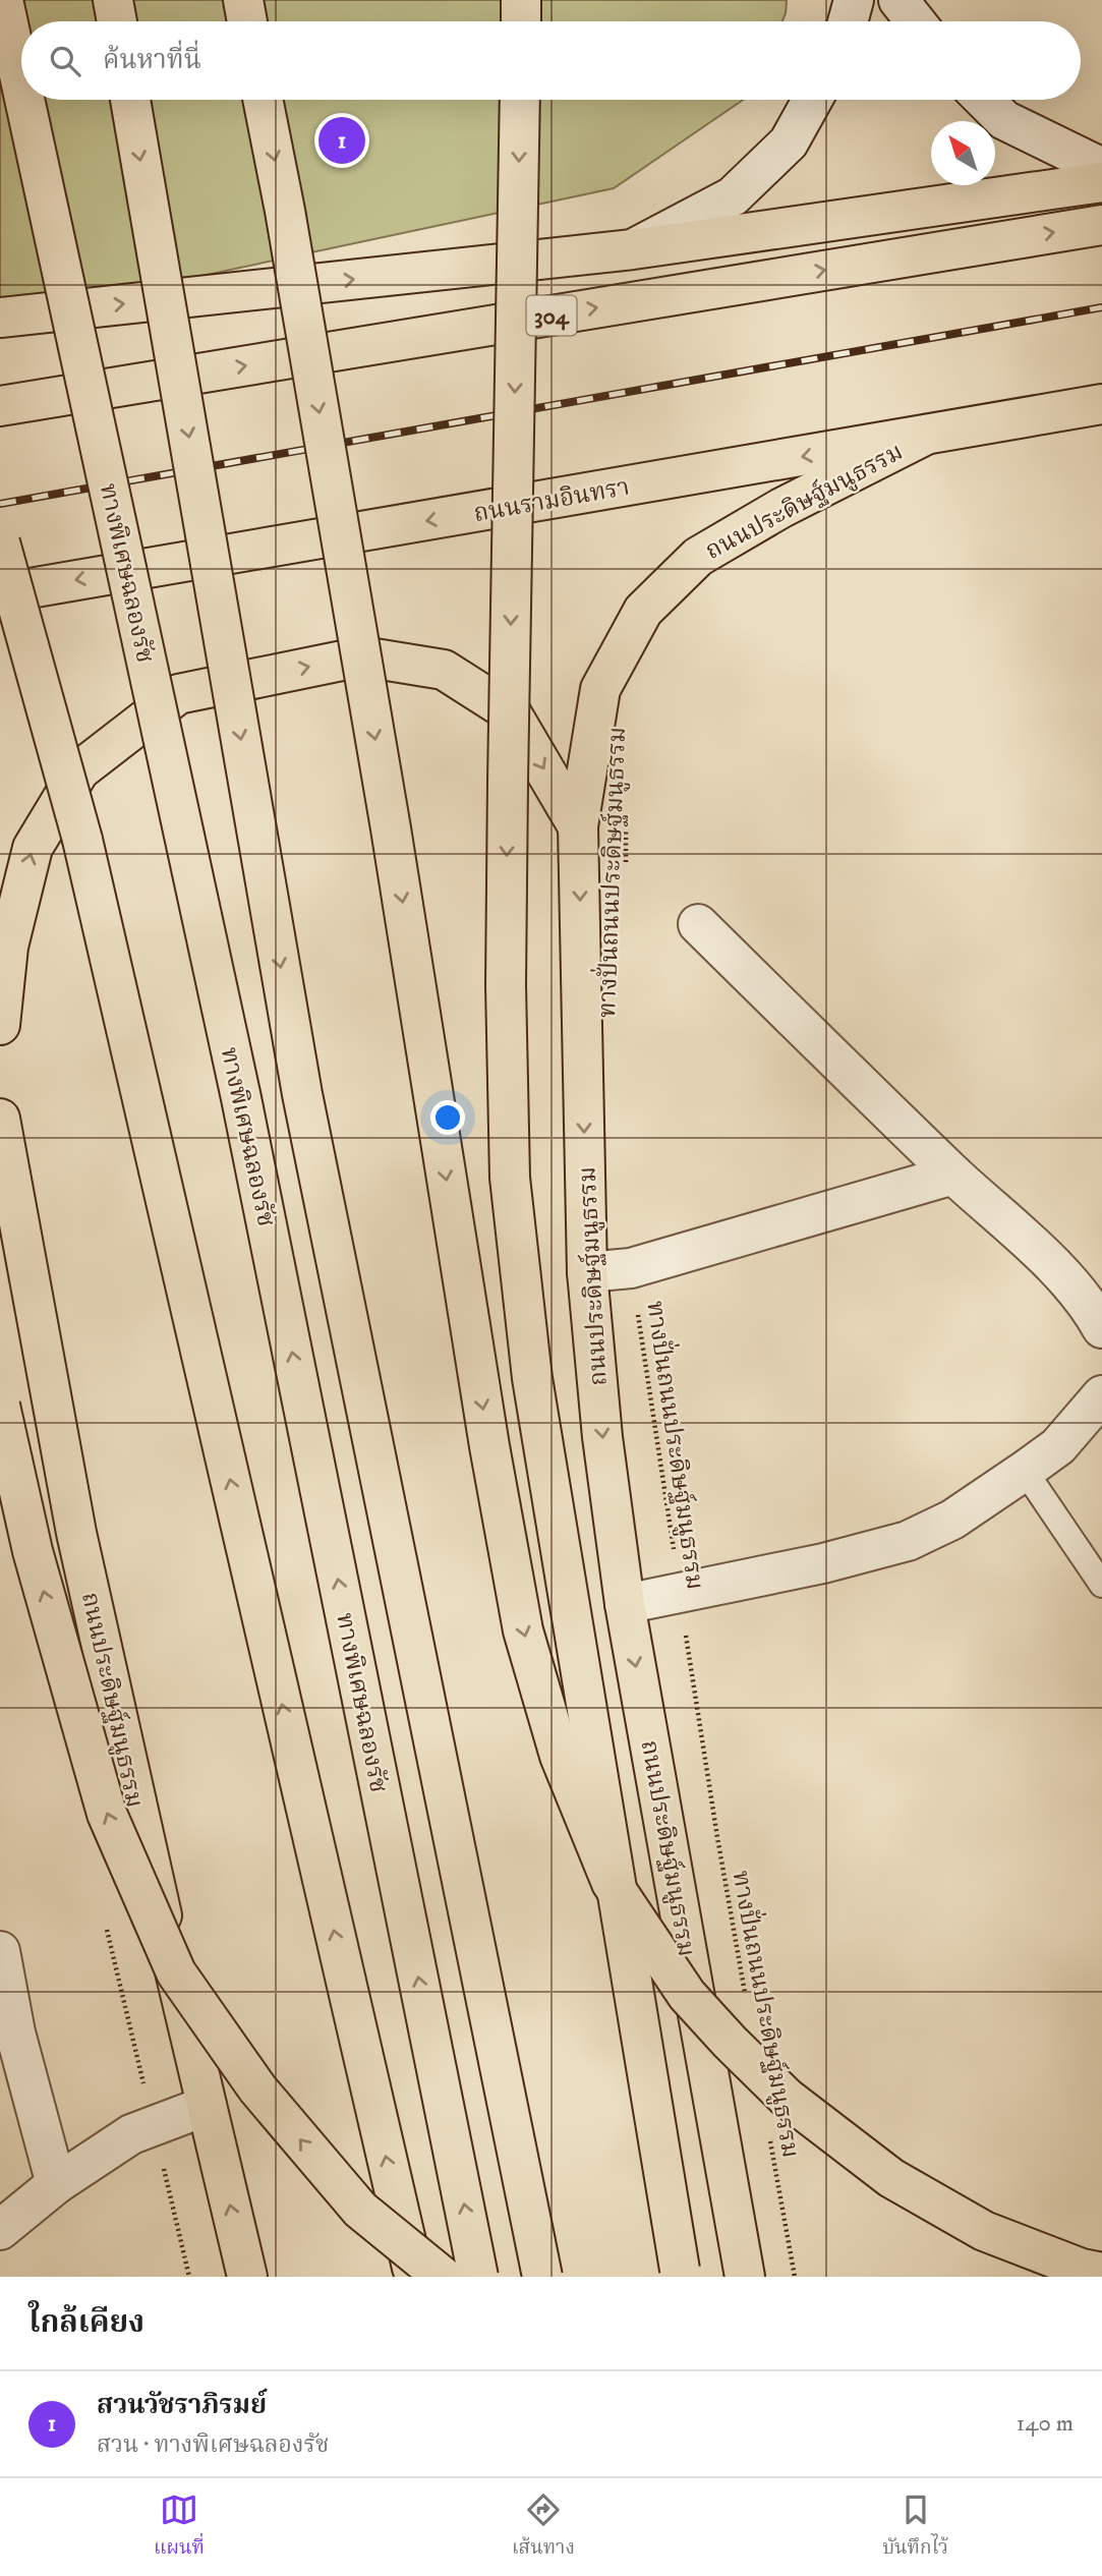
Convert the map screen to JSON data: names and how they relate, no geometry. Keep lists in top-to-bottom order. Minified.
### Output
{"streets":{"main road":["304","ถนนรามอินทรา","ถนนประดิษฐ์มนูธรรม","ทางพิเศษฉลองรัช"],"path":["ทางปั่นถนนประดิษฐ์มนูธรรม"]},"crossings":[["ถนนรามอินทรา","ถนนประดิษฐ์มนูธรรม"]],"north":"top left","page":{"search":"ค้นหาที่นี่","pins":"1","heading":"ใกล้เคียง","list":[{"mark":"1","name":"สวนวัชราภิรมย์","note":"สวน · ทางพิเศษฉลองรัช","value":"140 m"}],"nav":["แผนที่","เส้นทาง","บันทึกไว้"]}}
